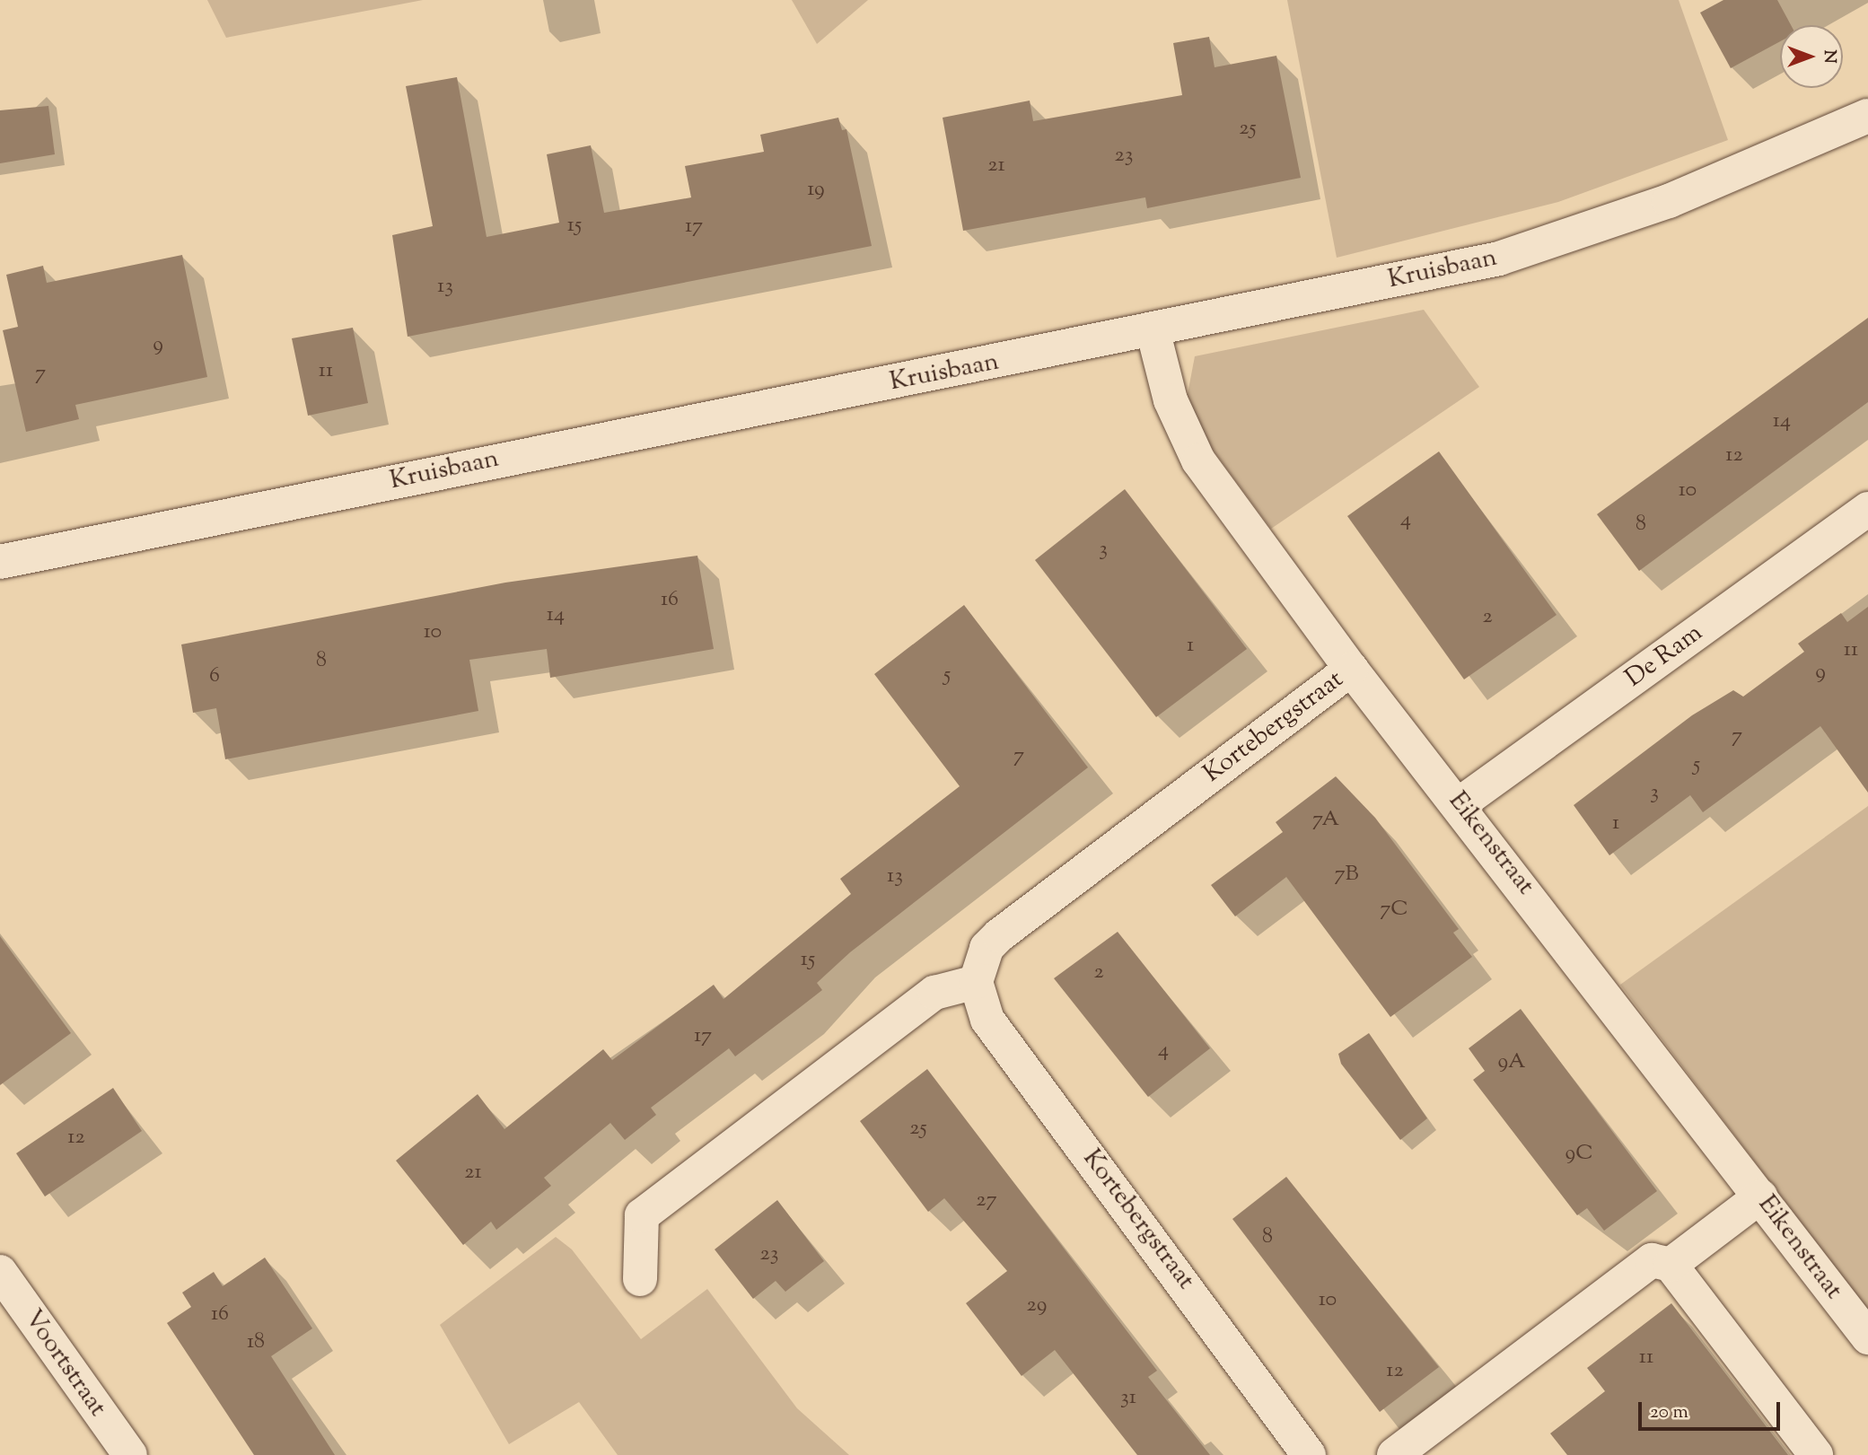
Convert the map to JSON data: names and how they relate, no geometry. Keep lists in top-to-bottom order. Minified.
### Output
{"streets":{"street":["Kruisbaan","De Ram","Kortebergstraat","Eikenstraat","Voortstraat"]},"crossings":[["Kruisbaan","Eikenstraat"],["De Ram","Eikenstraat"],["Kortebergstraat","Eikenstraat"]],"house_numbers":["25","23","21","19","15","17","13","9","11","7","14","12","10","4","8","3","16","14","2","10","1","11","8","9","5","6","7","7","5","3","7A","1","7B","13","7C","15","2","17","4","9A","25","12","9C","21","27","8","23","10","29","16","18","11","12","31"],"scale_bar":"20 m","north":"right"}
